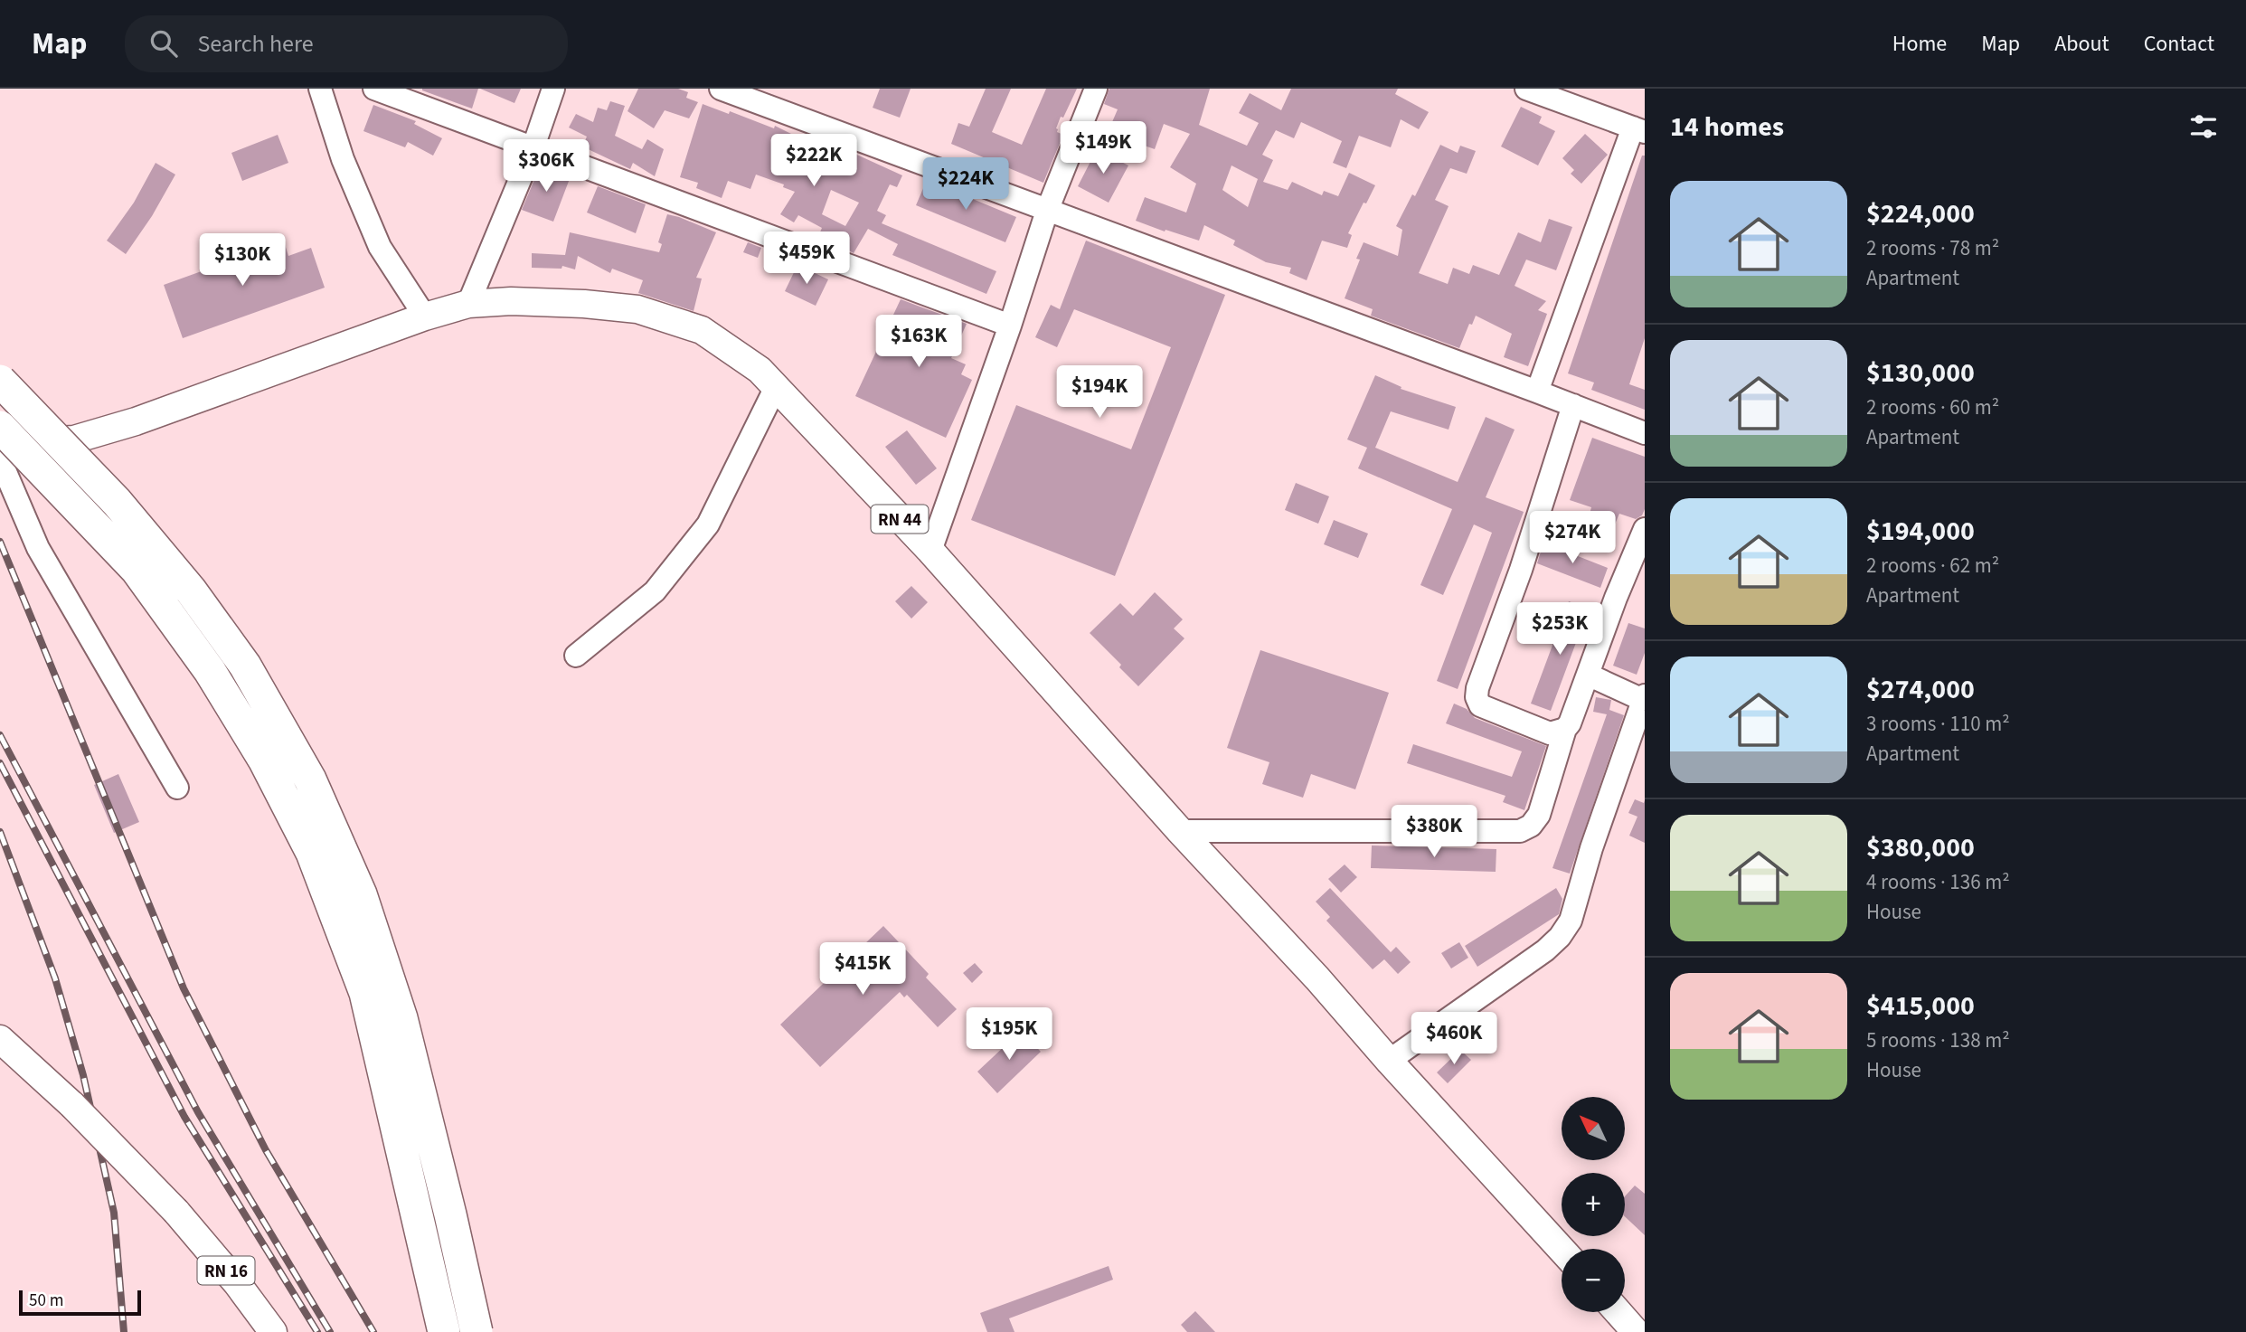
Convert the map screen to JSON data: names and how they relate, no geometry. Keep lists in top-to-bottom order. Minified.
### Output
{"streets":{"main road":["RN 44","RN 16"]},"scale_bar":"50 m","north":"top left","page":{"header":"Map","search":"Search here","nav":["Home","Map","About","Contact"],"heading":"14 homes","price":["$149K","$222K","$306K","$224K","$459K","$130K","$163K","$194K","$274K","$253K","$380K","$415K","$195K","$460K"],"list":[{"name":"$224,000","note":"2 rooms · 78 m² · Apartment"},{"name":"$130,000","note":"2 rooms · 60 m² · Apartment"},{"name":"$194,000","note":"2 rooms · 62 m² · Apartment"},{"name":"$274,000","note":"3 rooms · 110 m² · Apartment"},{"name":"$380,000","note":"4 rooms · 136 m² · House"},{"name":"$415,000","note":"5 rooms · 138 m² · House"}],"map_buttons":["+","−"],"scale":"50 m"}}
